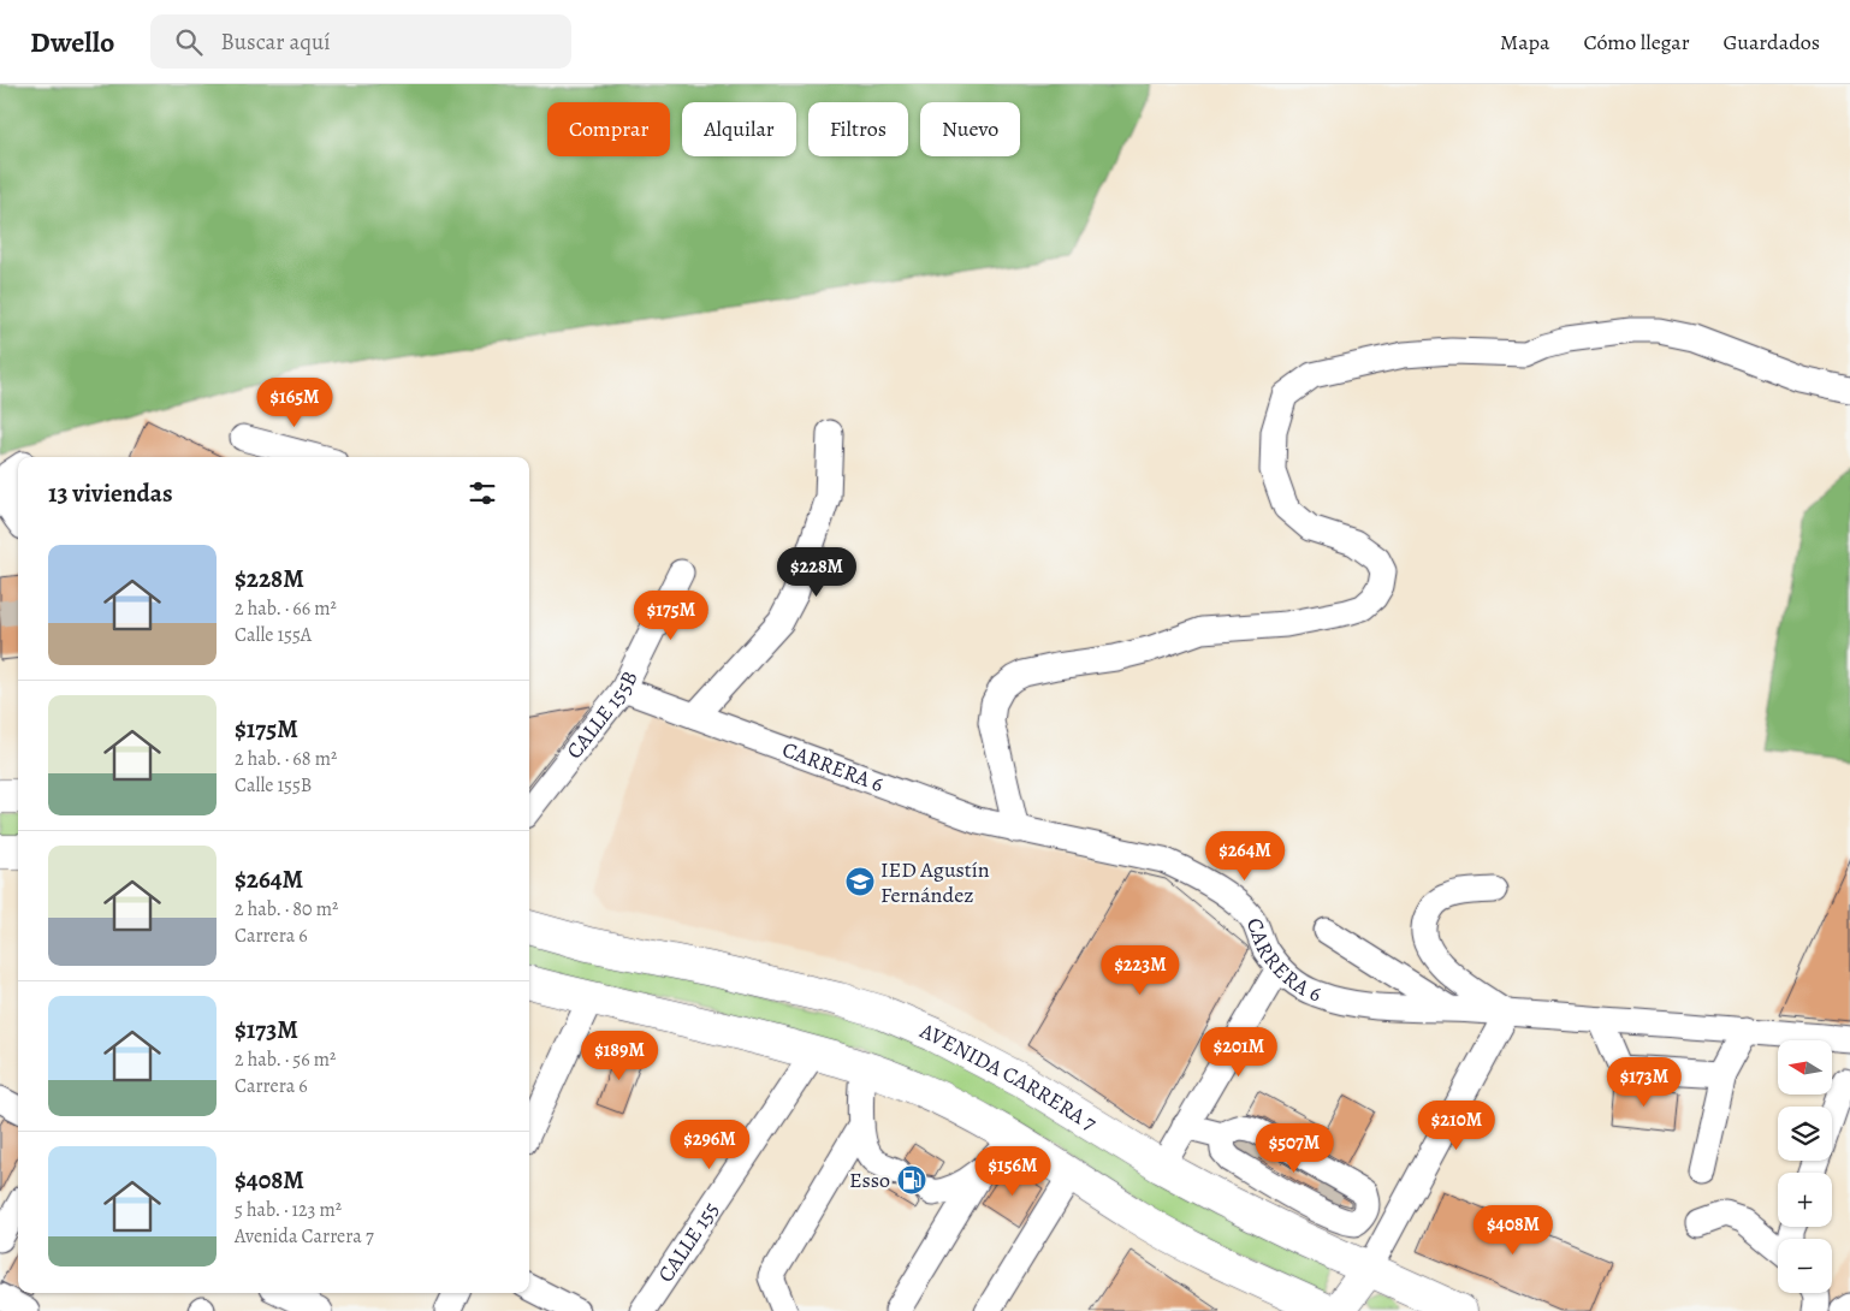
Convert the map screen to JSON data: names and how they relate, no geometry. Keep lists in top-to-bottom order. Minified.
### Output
{"streets":{"main road":["AVENIDA CARRERA 7"],"street":["CALLE 155B","CARRERA 6","CALLE 155"]},"crossings":[["CALLE 155B","CARRERA 6"]],"places":{"school or university":["IED Agustín Fernández"],"fuel station":["Esso"]},"north":"left","page":{"header":"Dwello","search":"Buscar aquí","nav":["Mapa","Cómo llegar","Guardados"],"chip":["Comprar","Alquilar","Filtros","Nuevo"],"price":["$165M","$228M","$175M","$264M","$223M","$201M","$189M","$173M","$210M","$296M","$507M","$156M","$408M"],"heading":"13 viviendas","list":[{"name":"$228M","note":"2 hab. · 66 m² · Calle 155A"},{"name":"$175M","note":"2 hab. · 68 m² · Calle 155B"},{"name":"$264M","note":"2 hab. · 80 m² · Carrera 6"},{"name":"$173M","note":"2 hab. · 56 m² · Carrera 6"},{"name":"$408M","note":"5 hab. · 123 m² · Avenida Carrera 7"}],"map_buttons":["+","−"]}}
